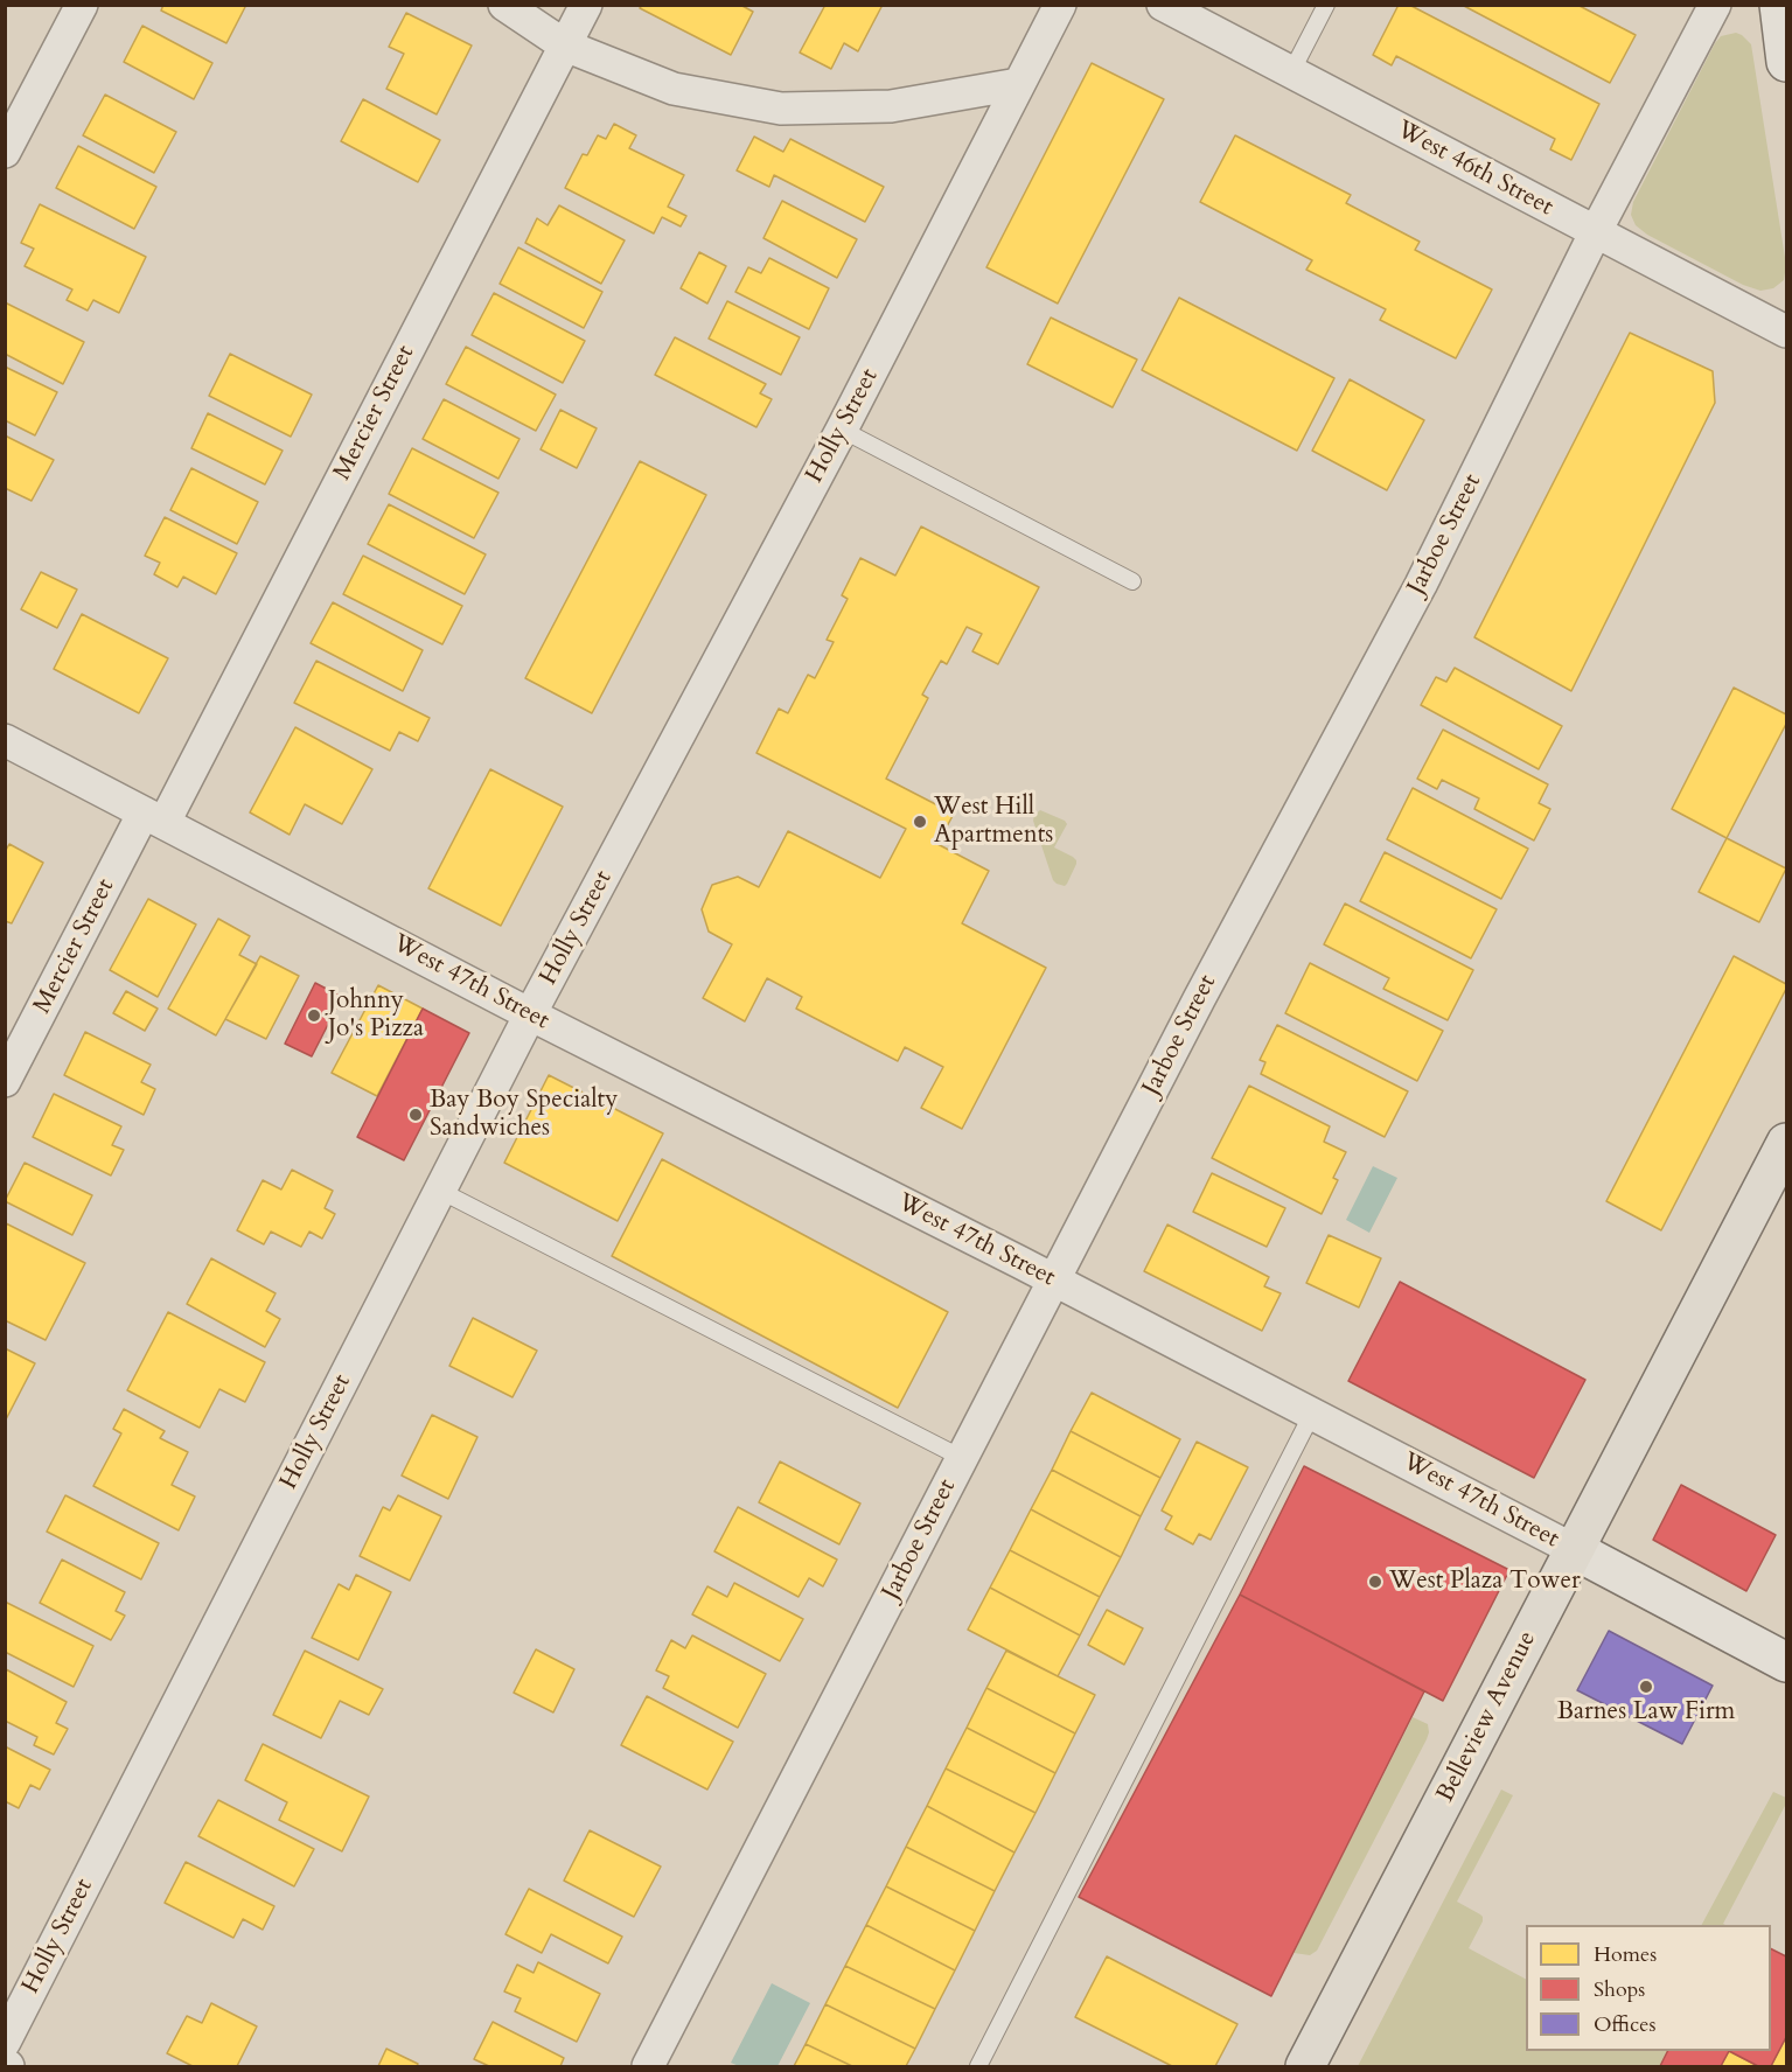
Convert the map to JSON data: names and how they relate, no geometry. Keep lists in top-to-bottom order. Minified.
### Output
{"streets":{"main road":["West 47th Street","Belleview Avenue"],"street":["West 46th Street","Mercier Street","Holly Street","Jarboe Street"]},"crossings":[["West 46th Street","Jarboe Street"],["Mercier Street","West 47th Street"],["Holly Street","West 47th Street"],["Jarboe Street","West 47th Street"],["West 47th Street","Belleview Avenue"]],"places":["West Hill Apartments","Johnny Jo's Pizza","Bay Boy Specialty Sandwiches","West Plaza Tower","Barnes Law Firm"],"legend":["Homes","Shops","Offices"]}
